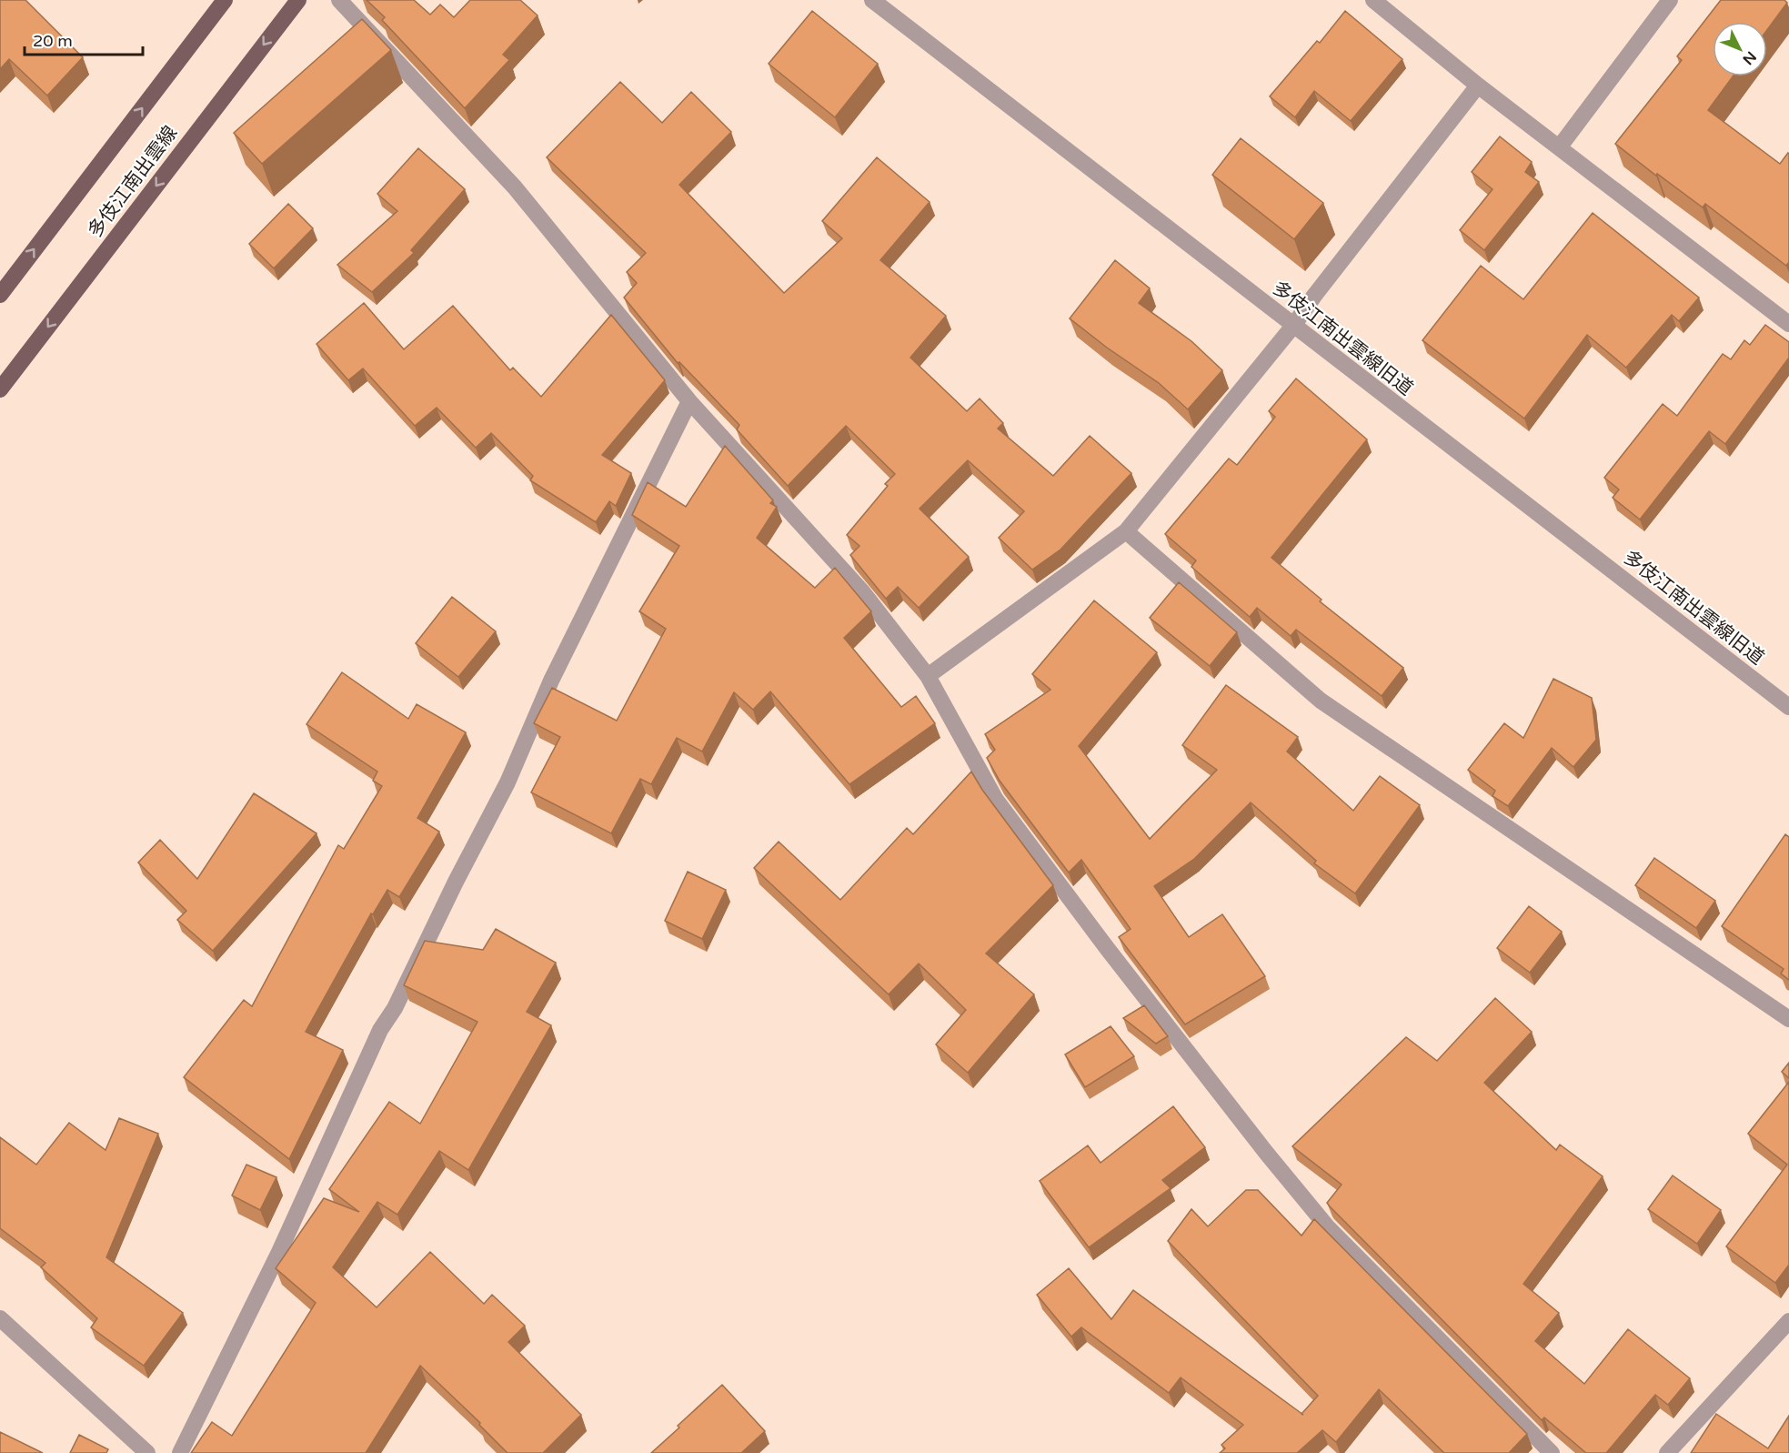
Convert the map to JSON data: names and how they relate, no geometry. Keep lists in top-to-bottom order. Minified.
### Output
{"streets":{"main road":["多伎江南出雲線"],"street":["多伎江南出雲線旧道"]},"scale_bar":"20 m","north":"bottom right"}
